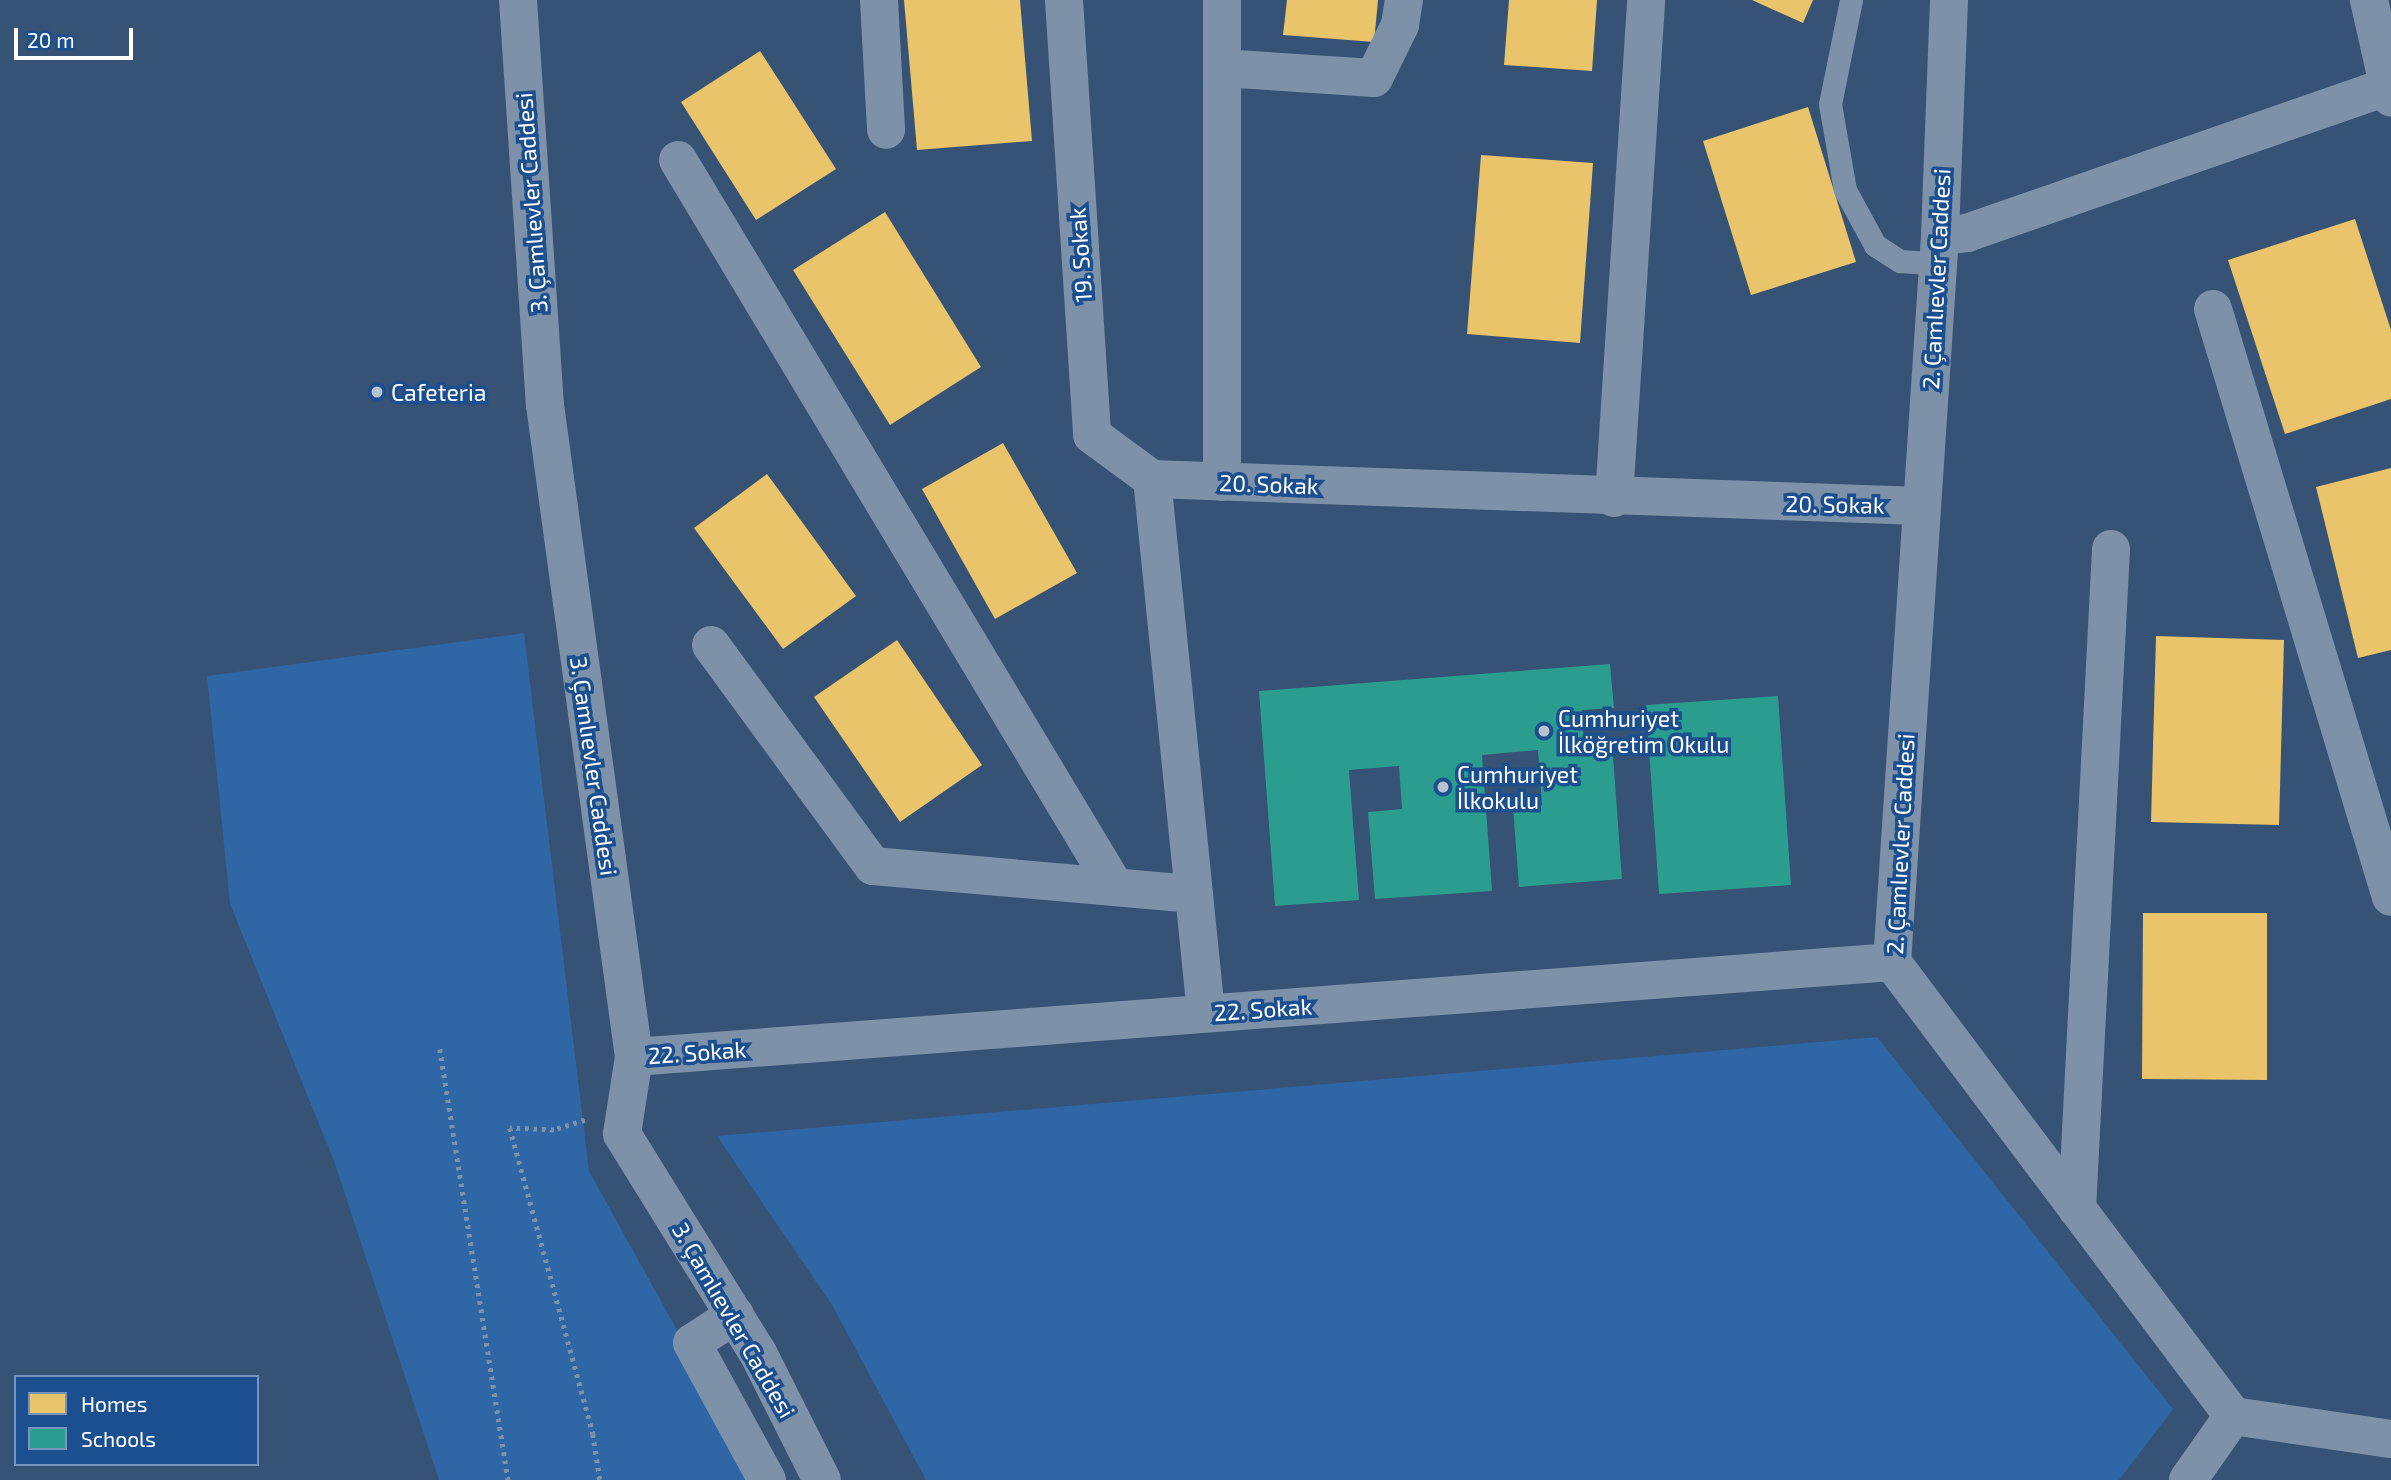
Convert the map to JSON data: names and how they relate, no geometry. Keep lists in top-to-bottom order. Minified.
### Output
{"streets":{"street":["3. Çamlıevler Caddesi","19. Sokak","2. Çamlıevler Caddesi","20. Sokak","22. Sokak"]},"crossings":[["3. Çamlıevler Caddesi","22. Sokak"],["19. Sokak","20. Sokak"],["2. Çamlıevler Caddesi","20. Sokak"],["2. Çamlıevler Caddesi","22. Sokak"]],"places":["Cafeteria","Cumhuriyet İlköğretim Okulu","Cumhuriyet İlkokulu"],"legend":["Homes","Schools"],"scale_bar":"20 m"}
